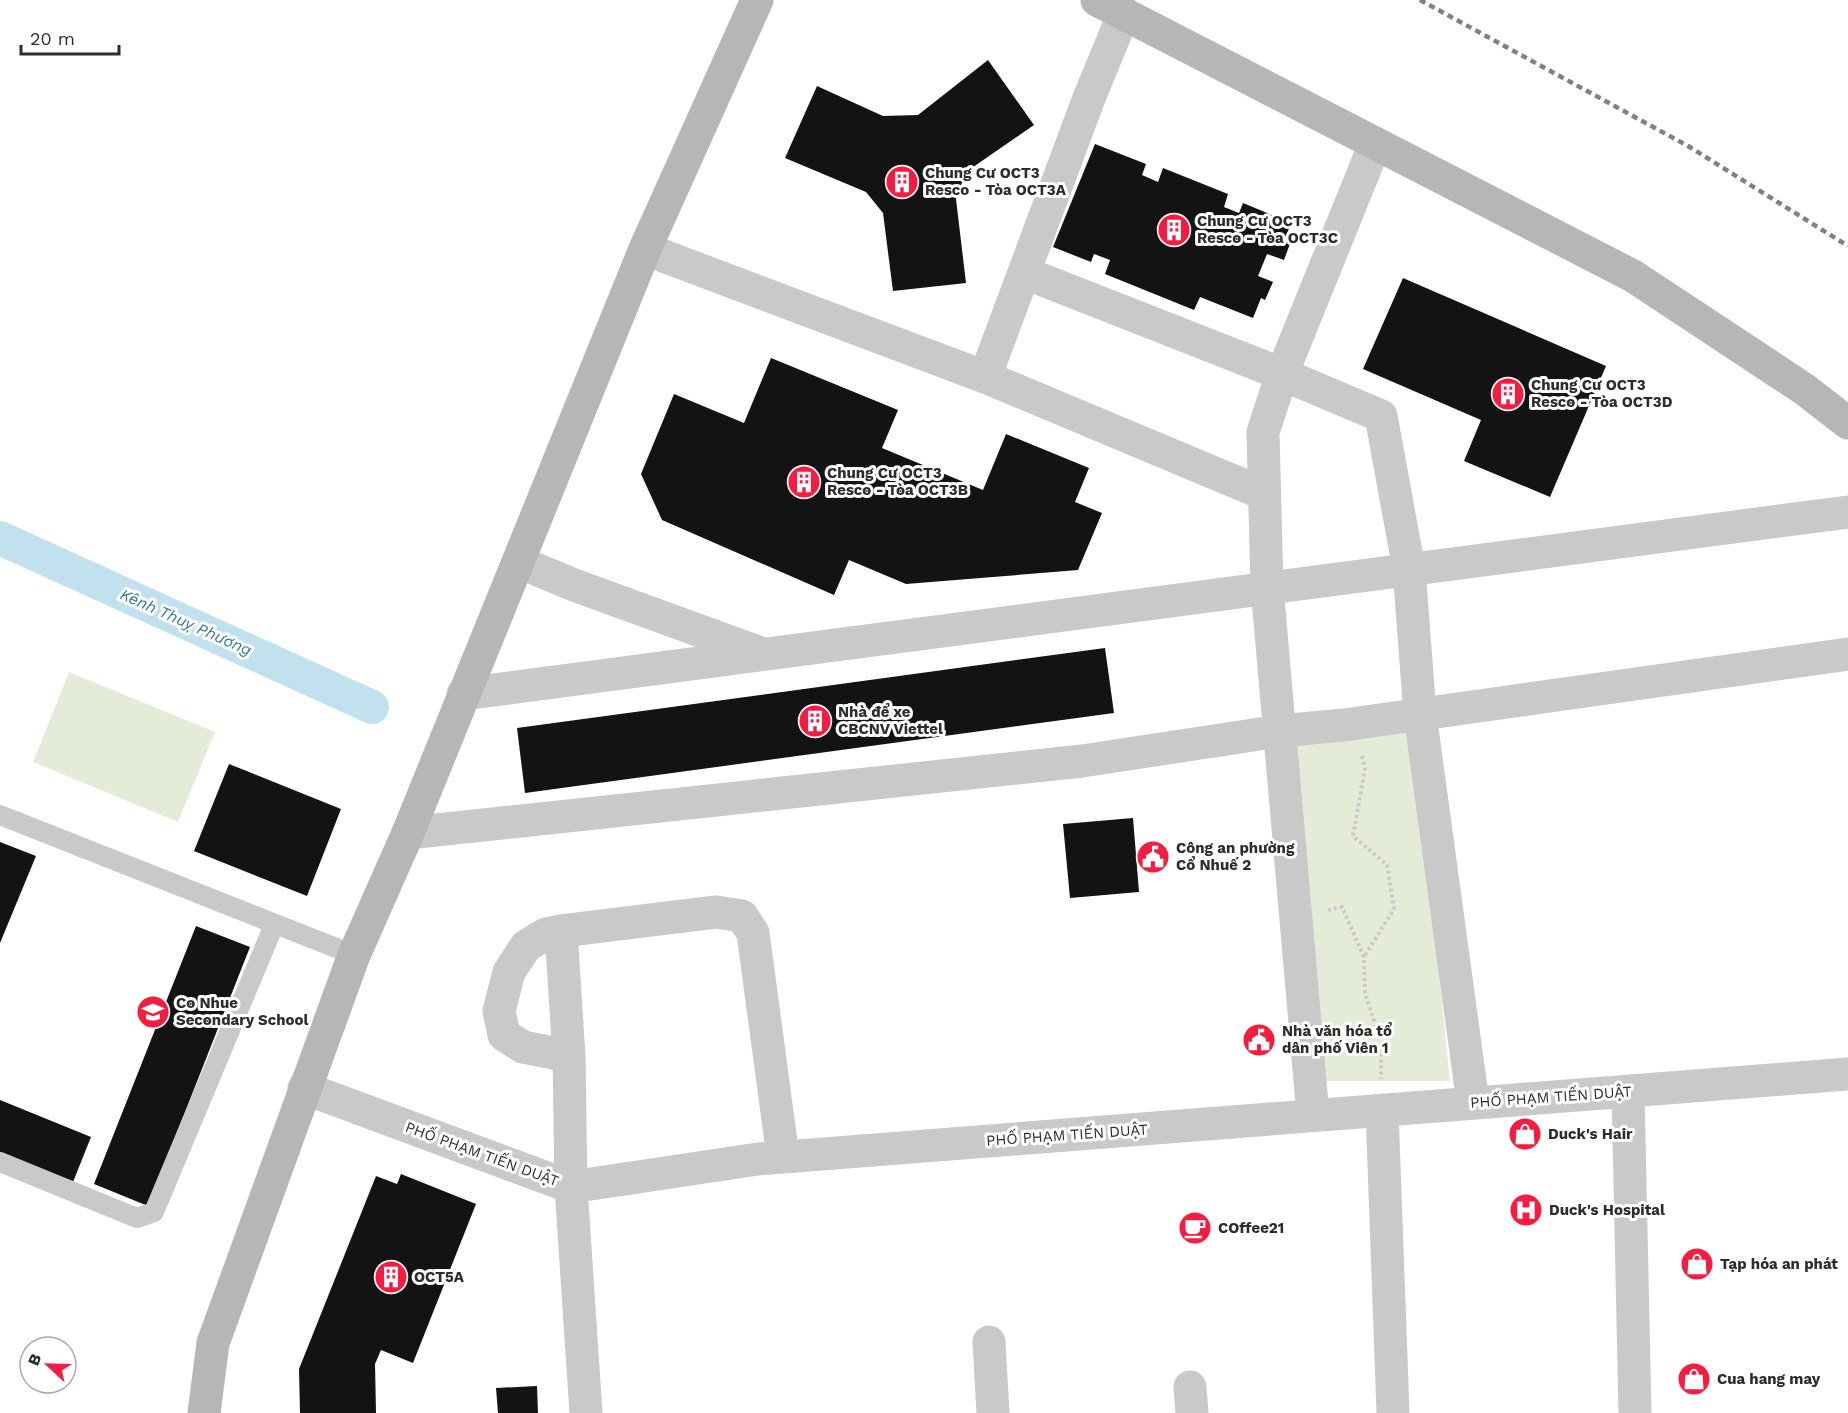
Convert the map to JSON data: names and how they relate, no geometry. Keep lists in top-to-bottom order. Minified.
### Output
{"streets":{"street":["PHỐ PHẠM TIẾN DUẬT"]},"water":["Kênh Thuỵ Phương"],"places":{"building":["Chung Cư OCT3 Resco - Tòa OCT3A","Chung Cư OCT3 Resco - Tòa OCT3C","Chung Cư OCT3 Resco - Tòa OCT3D","Chung Cư OCT3 Resco - Tòa OCT3B","Nhà để xe CBCNV Viettel","OCT5A"],"public building":["Công an phường Cổ Nhuế 2","Nhà văn hóa tổ dân phố Viên 1"],"school or university":["Co Nhue Secondary School"],"shop":["Duck's Hair","Tạp hóa an phát","Cua hang may"],"hospital":["Duck's Hospital"],"cafe":["COffee21"]},"scale_bar":"20 m","north":"left"}
